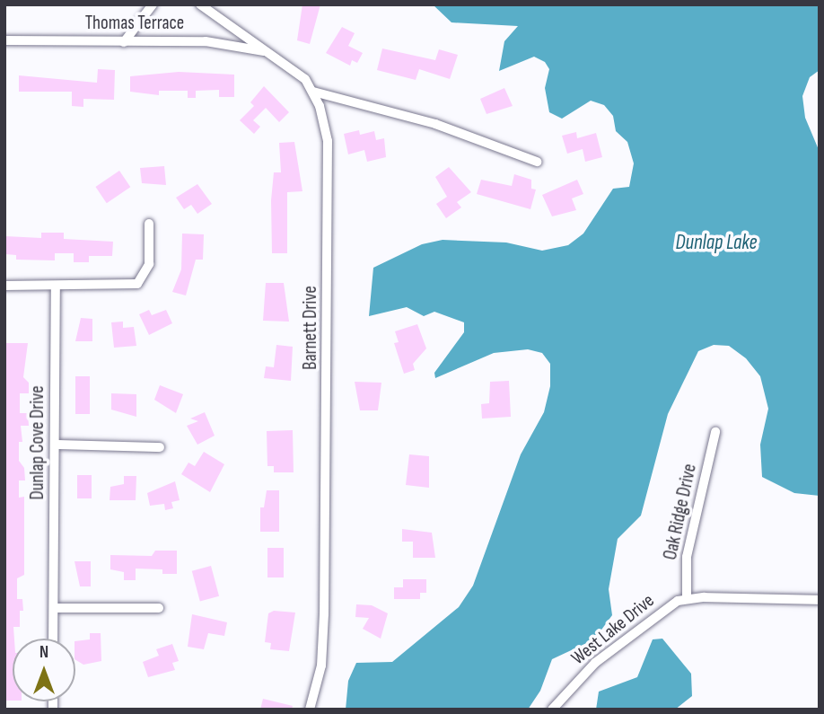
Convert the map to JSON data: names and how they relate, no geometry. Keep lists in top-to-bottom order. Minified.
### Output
{"streets":{"street":["Thomas Terrace","Barnett Drive","Dunlap Cove Drive","Oak Ridge Drive","West Lake Drive"]},"crossings":[["Thomas Terrace","Barnett Drive"],["Oak Ridge Drive","West Lake Drive"]],"water":["Dunlap Lake"],"north":"top"}
